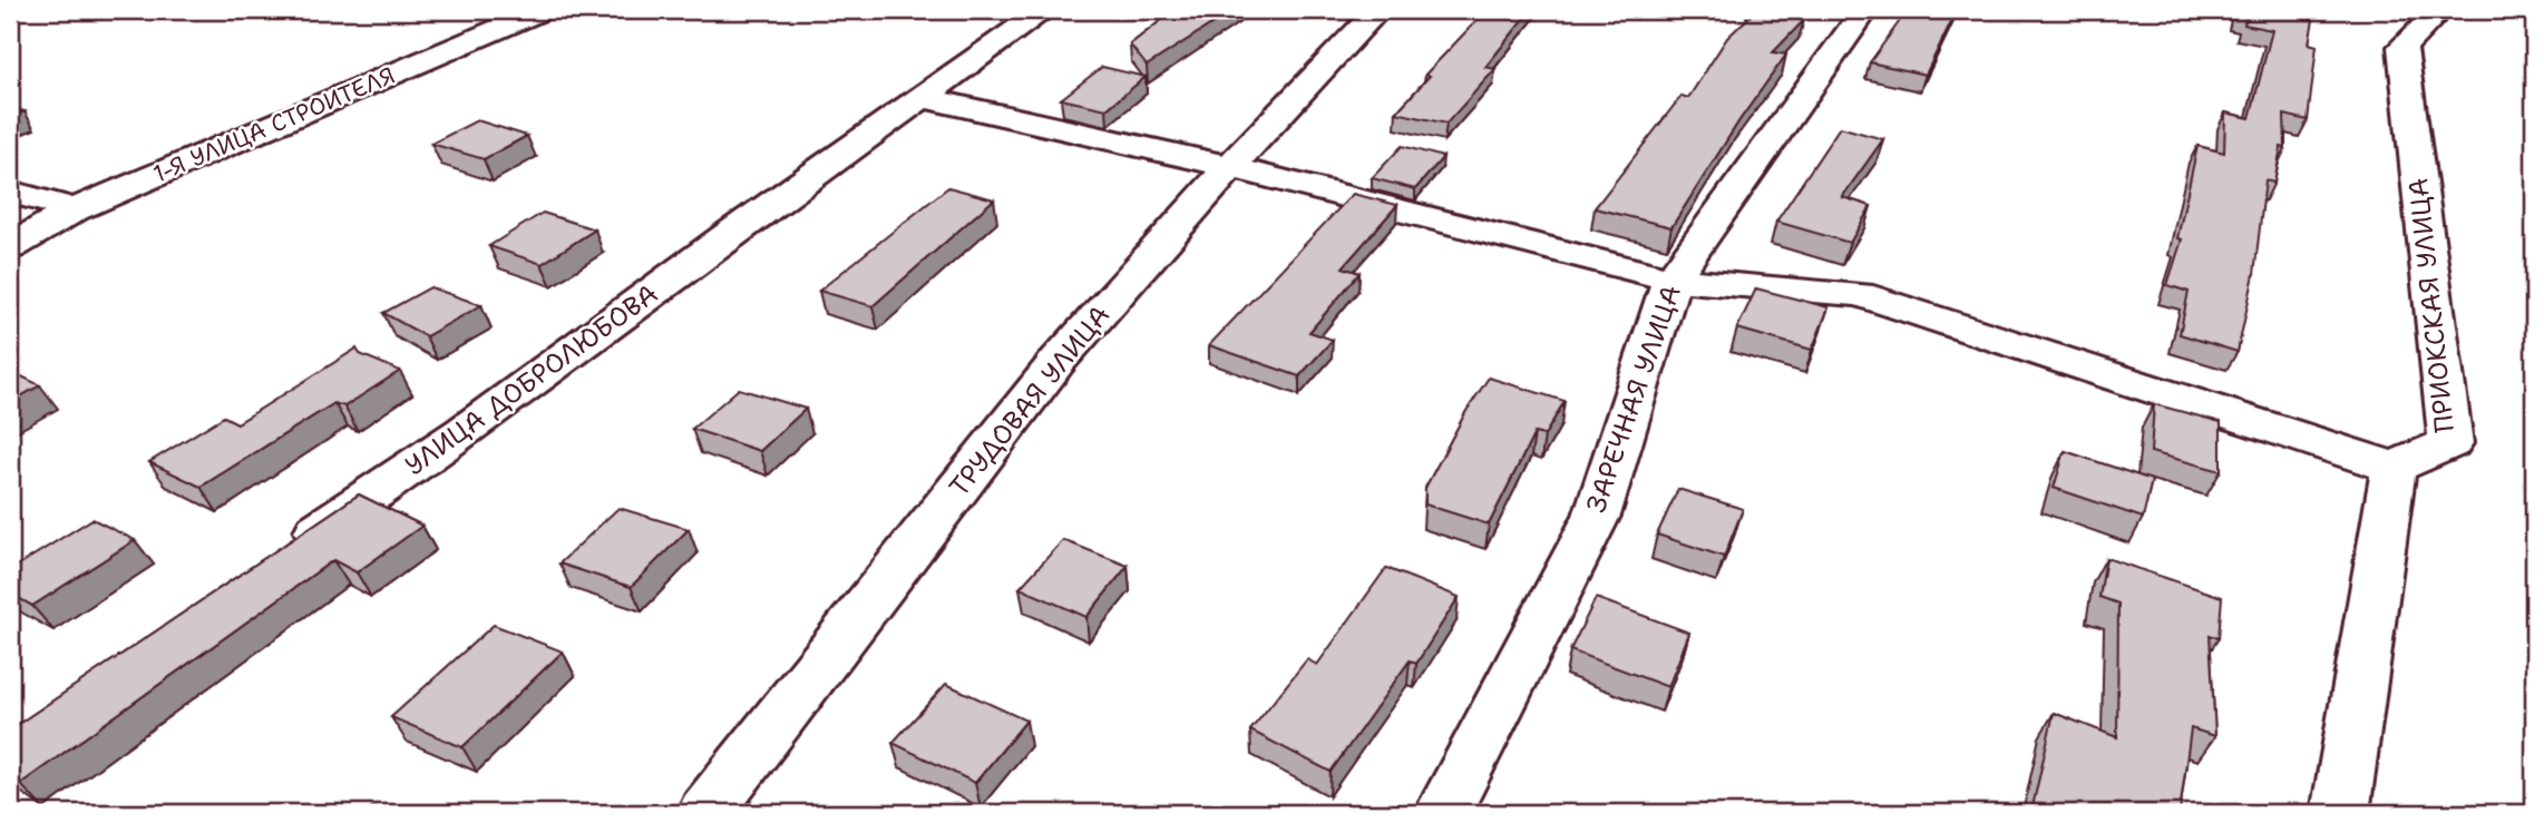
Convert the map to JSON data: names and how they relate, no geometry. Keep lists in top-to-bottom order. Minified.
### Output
{"streets":{"street":["1-Я УЛИЦА СТРОИТЕЛЯ","ПРИОКСКАЯ УЛИЦА","УЛИЦА ДОБРОЛЮБОВА","ЗАРЕЧНАЯ УЛИЦА","ТРУДОВАЯ УЛИЦА"]}}
